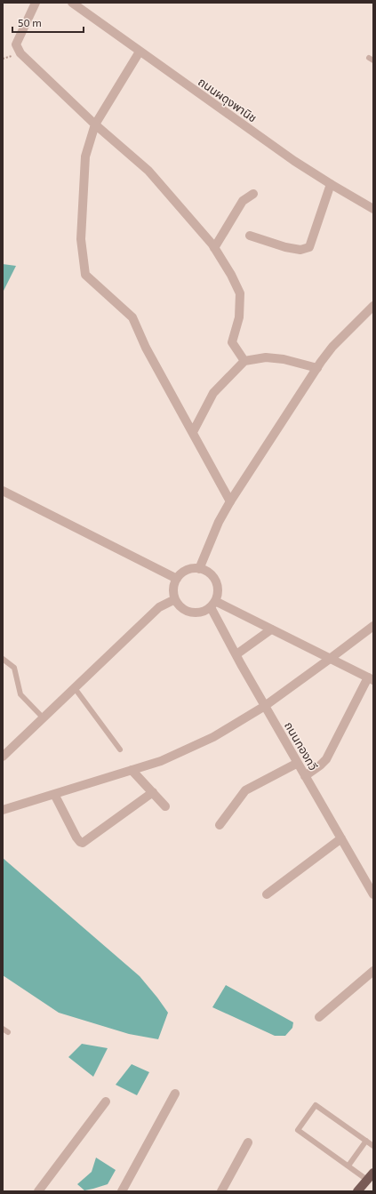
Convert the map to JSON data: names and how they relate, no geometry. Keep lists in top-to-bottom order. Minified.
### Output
{"streets":{"street":["ถนนผดุงพานิช","ถนนทองทวี"]},"scale_bar":"50 m"}
